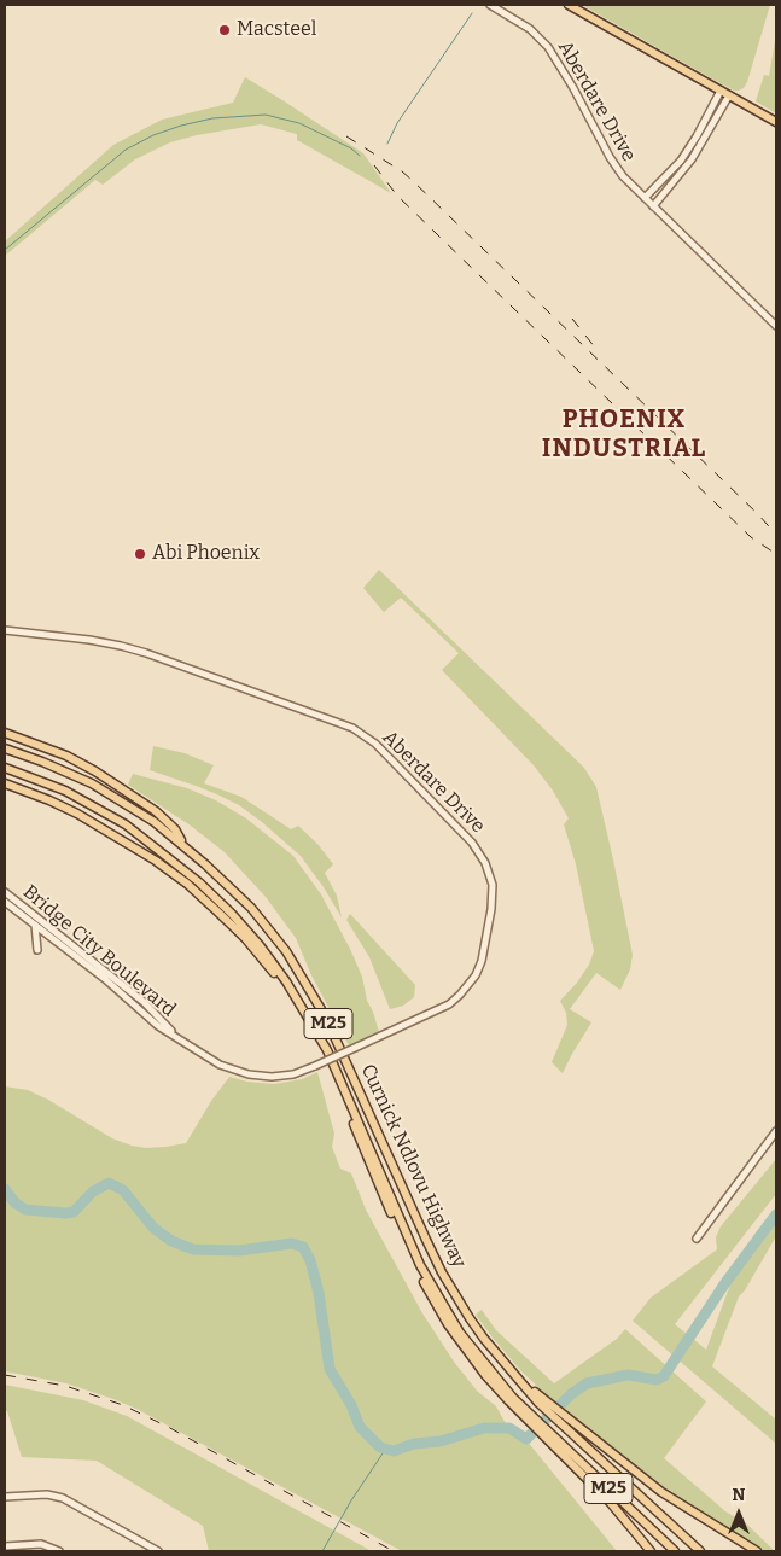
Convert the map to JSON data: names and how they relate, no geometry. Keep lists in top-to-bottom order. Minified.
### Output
{"streets":{"main road":["M25","Curnick Ndlovu Highway"],"street":["Aberdare Drive","Bridge City Boulevard"]},"crossings":[["Aberdare Drive","Bridge City Boulevard"],["M25","Curnick Ndlovu Highway"]],"districts":["PHOENIX INDUSTRIAL"],"places":["Macsteel","Abi Phoenix"],"north":"top"}
